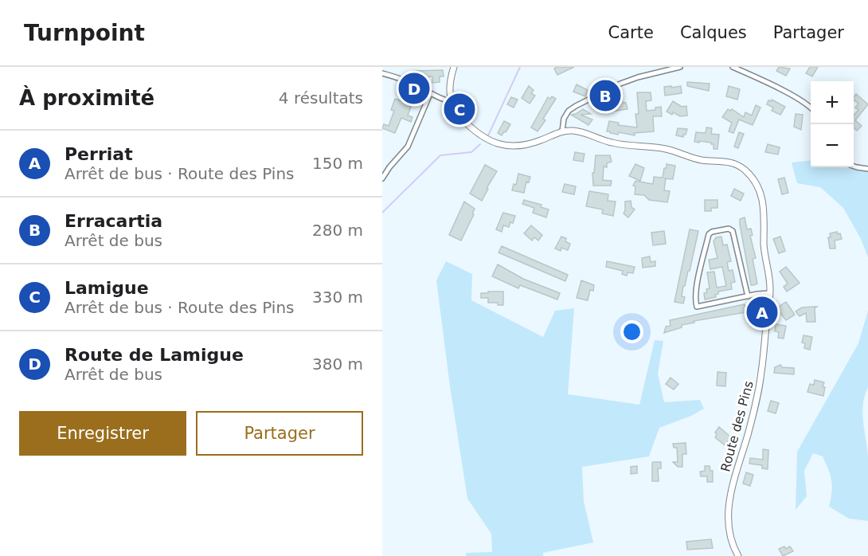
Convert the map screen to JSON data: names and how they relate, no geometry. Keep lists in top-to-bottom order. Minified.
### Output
{"streets":{"street":["Route des Pins"]},"page":{"header":"Turnpoint","nav":["Carte","Calques","Partager"],"heading":["À proximité","4 résultats"],"pins":["D","B","C","A"],"map_buttons":["+","−"],"list":[{"mark":"A","name":"Perriat","note":"Arrêt de bus · Route des Pins","value":"150 m"},{"mark":"B","name":"Erracartia","note":"Arrêt de bus","value":"280 m"},{"mark":"C","name":"Lamigue","note":"Arrêt de bus · Route des Pins","value":"330 m"},{"mark":"D","name":"Route de Lamigue","note":"Arrêt de bus","value":"380 m"}],"buttons":["Enregistrer","Partager"]}}
